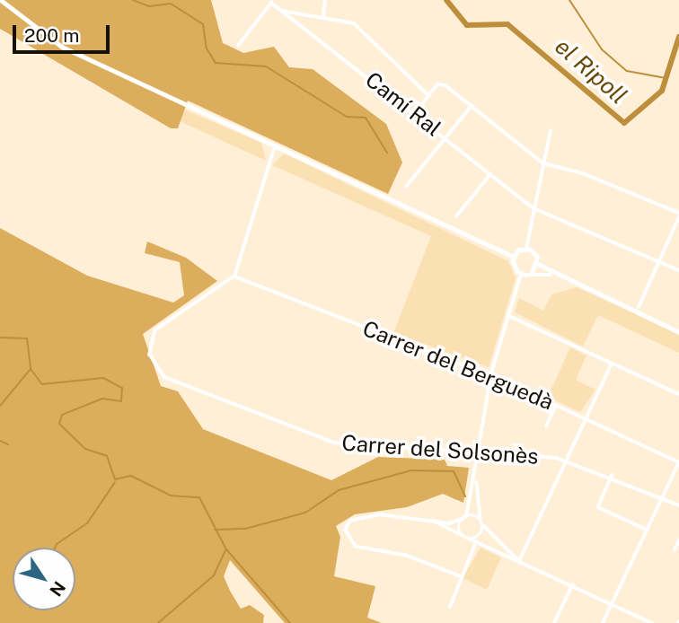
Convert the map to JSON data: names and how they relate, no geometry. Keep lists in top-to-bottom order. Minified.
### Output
{"streets":{"street":["Camí Ral","Carrer del Berguedà","Carrer del Solsonès"]},"crossings":[["Carrer del Berguedà","Carrer del Solsonès"]],"water":["el Ripoll"],"scale_bar":"200 m","north":"bottom right"}
